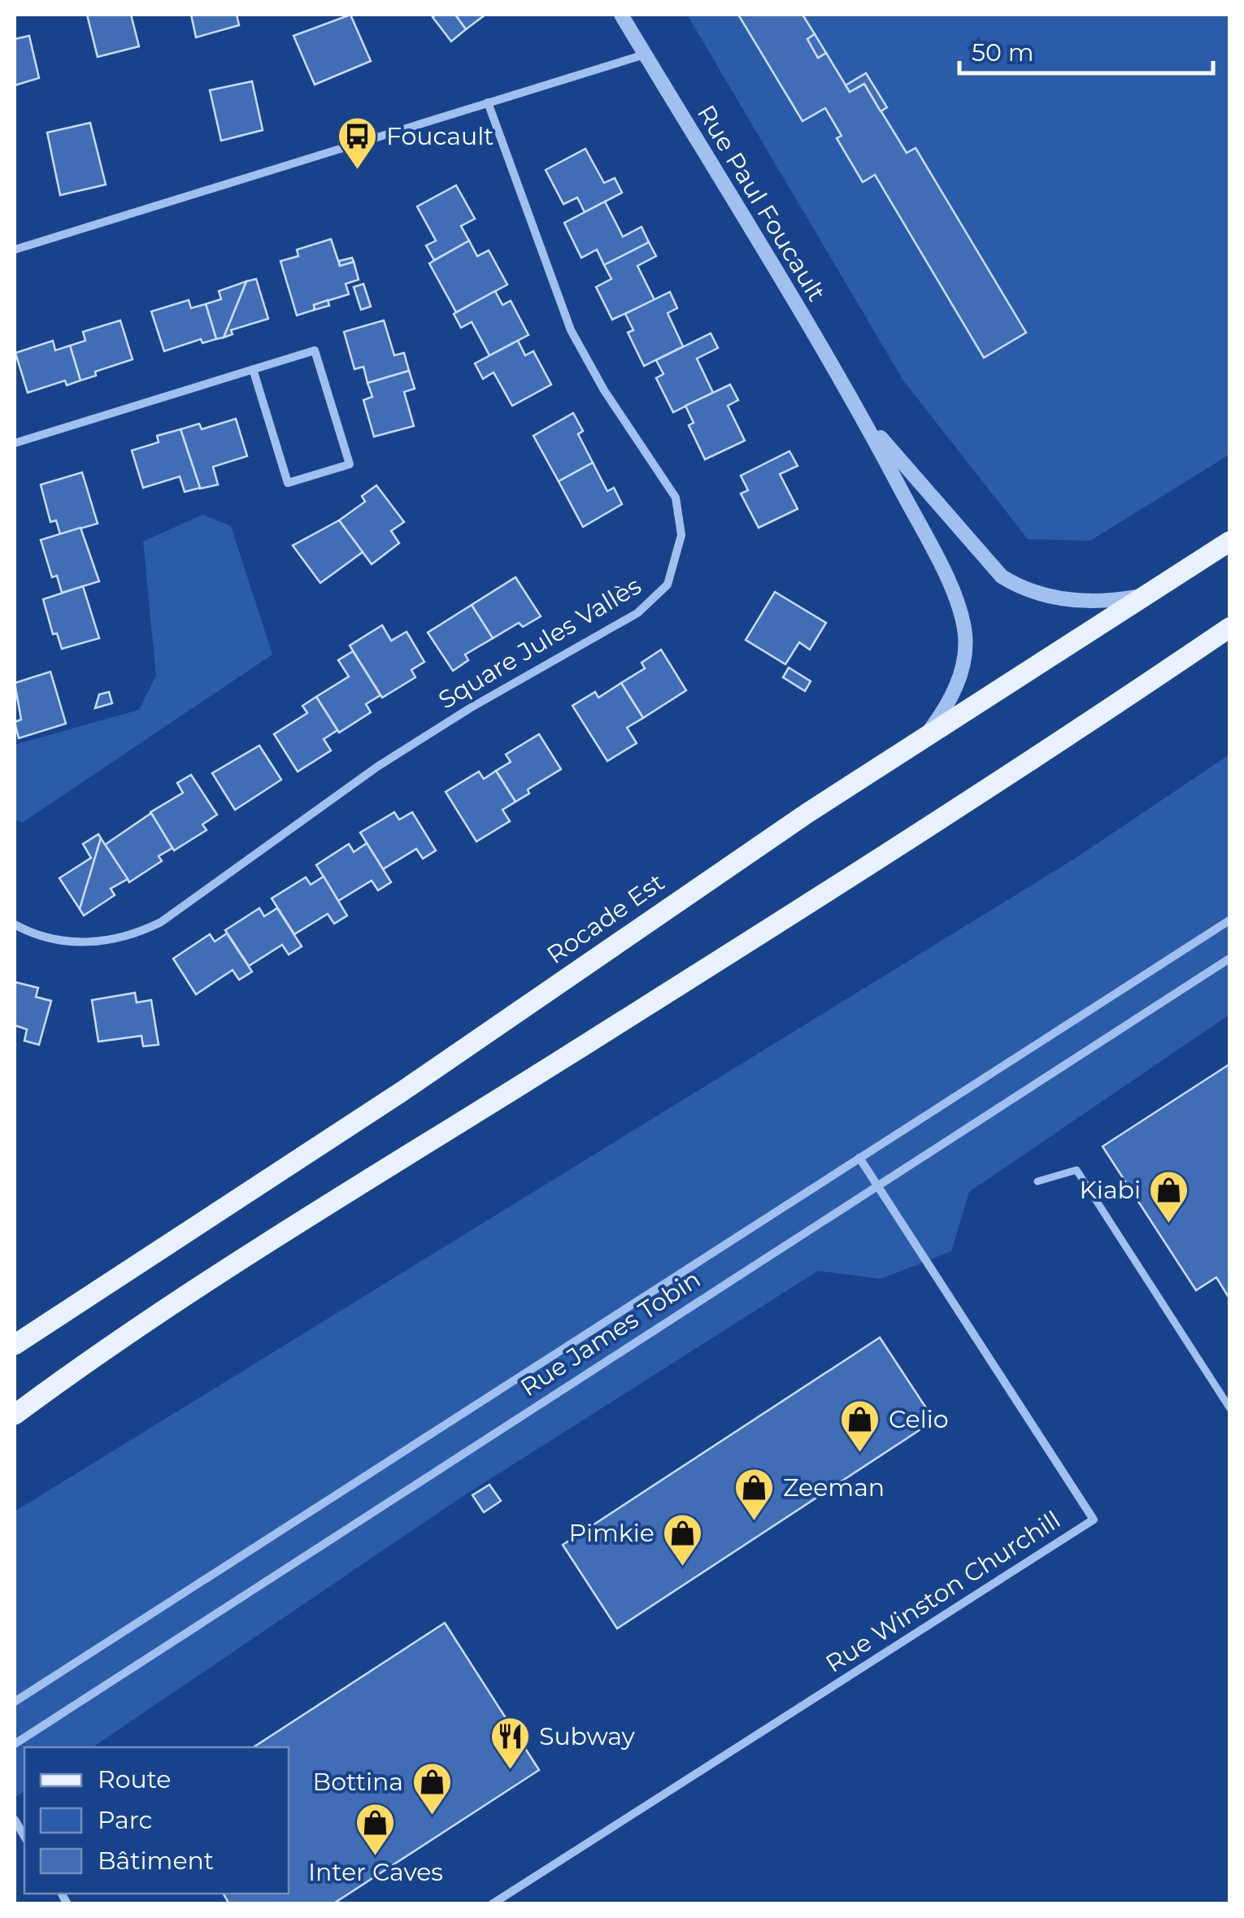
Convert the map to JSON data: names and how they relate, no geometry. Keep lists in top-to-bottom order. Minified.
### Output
{"streets":{"main road":["Rocade Est"],"street":["Rue Paul Foucault","Square Jules Vallès","Rue James Tobin","Rue Winston Churchill"]},"crossings":[["Rue Paul Foucault","Rocade Est"],["Rue James Tobin","Rue Winston Churchill"]],"places":{"bus stop":["Foucault"],"shop":["Kiabi","Celio","Zeeman","Pimkie","Bottina","Inter Caves"],"restaurant":["Subway"]},"legend":["Route","Parc","Bâtiment"],"scale_bar":"50 m"}
